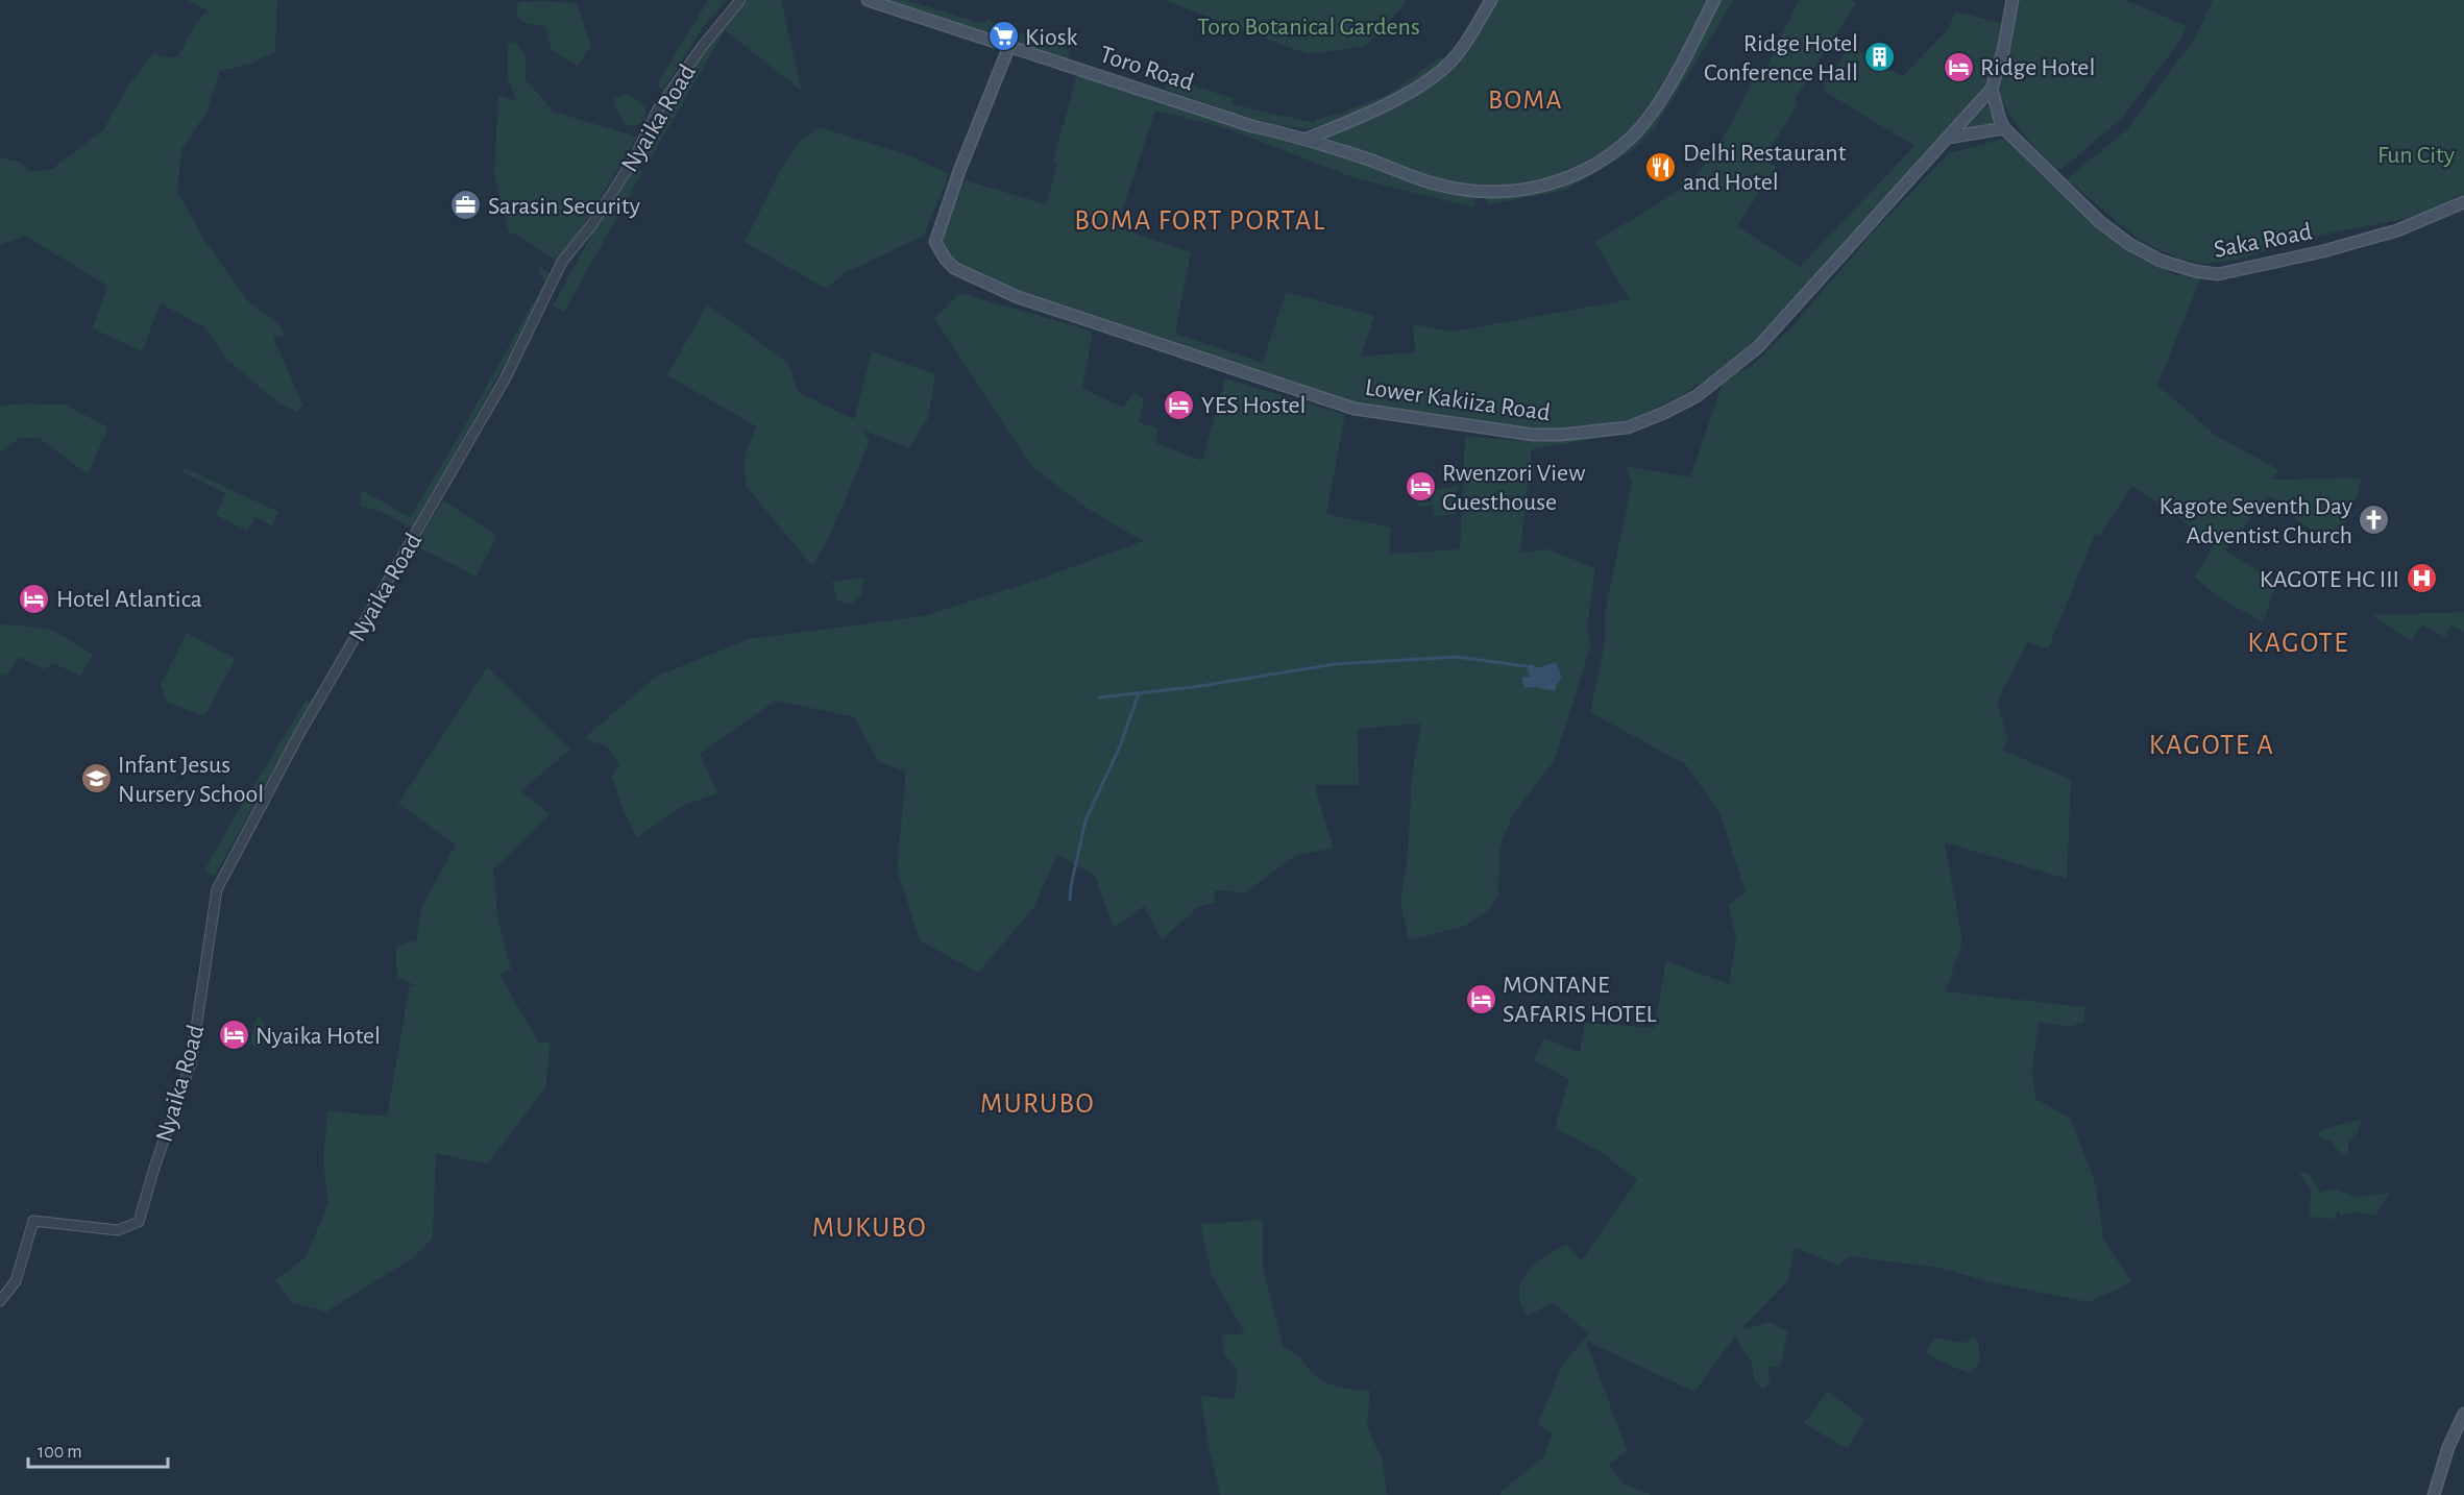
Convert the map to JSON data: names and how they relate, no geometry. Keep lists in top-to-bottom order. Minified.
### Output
{"streets":{"main road":["Toro Road","Saka Road","Lower Kakiiza Road"],"street":["Nyaika Road"]},"crossings":[["Toro Road","Lower Kakiiza Road"],["Saka Road","Lower Kakiiza Road"]],"districts":["BOMA","BOMA FORT PORTAL","KAGOTE","KAGOTE A","MURUBO","MUKUBO"],"parks":["Toro Botanical Gardens","Fun City"],"places":{"supermarket":["Kiosk"],"building":["Ridge Hotel Conference Hall"],"hotel":["Ridge Hotel","YES Hostel","Rwenzori View Guesthouse","Hotel Atlantica","MONTANE SAFARIS HOTEL","Nyaika Hotel"],"restaurant":["Delhi Restaurant and Hotel"],"office":["Sarasin Security"],"church":["Kagote Seventh Day Adventist Church"],"hospital":["KAGOTE HC III"],"school or university":["Infant Jesus Nursery School"]},"scale_bar":"100 m"}
